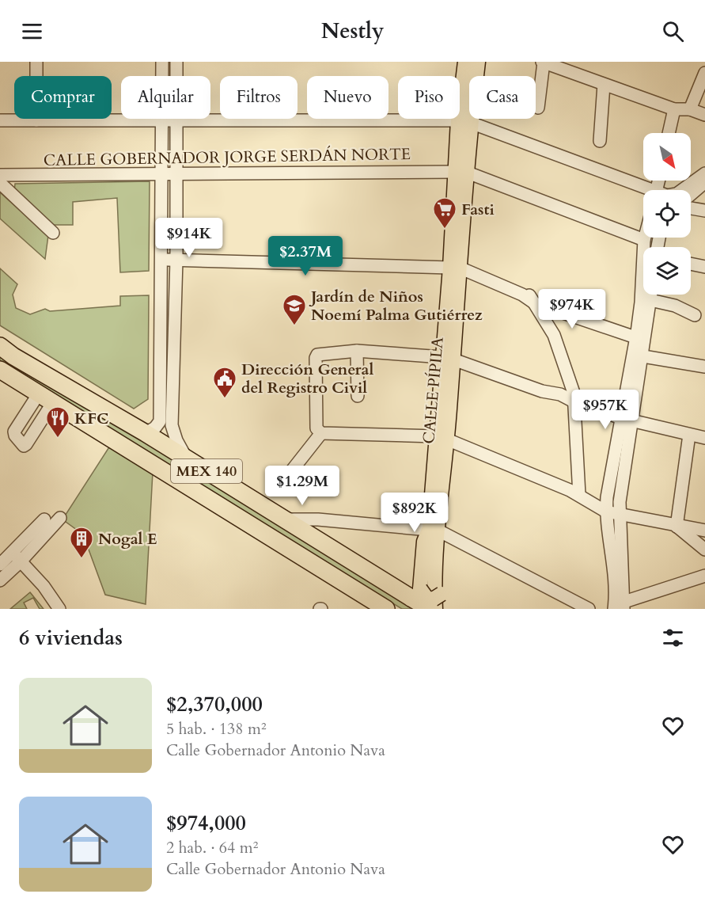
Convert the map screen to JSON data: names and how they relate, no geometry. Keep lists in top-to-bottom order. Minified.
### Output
{"streets":{"highway":["MEX 140"],"main road":["CALLE PÍPILA"],"street":["CALLE GOBERNADOR JORGE SERDÁN NORTE"]},"crossings":[["CALLE GOBERNADOR JORGE SERDÁN NORTE","CALLE PÍPILA"]],"places":{"supermarket":["Fasti"],"school or university":["Jardín de Niños Noemí Palma Gutiérrez"],"public building":["Dirección General del Registro Civil"],"restaurant":["KFC"],"building":["Nogal E"]},"north":"bottom right","page":{"header":"Nestly","chip":["Comprar","Alquilar","Filtros","Nuevo","Piso","Casa"],"price":["$914K","$2.37M","$974K","$957K","$1.29M","$892K"],"heading":"6 viviendas","list":[{"name":"$2,370,000","note":"5 hab. · 138 m² · Calle Gobernador Antonio Nava"},{"name":"$974,000","note":"2 hab. · 64 m² · Calle Gobernador Antonio Nava"}]}}
